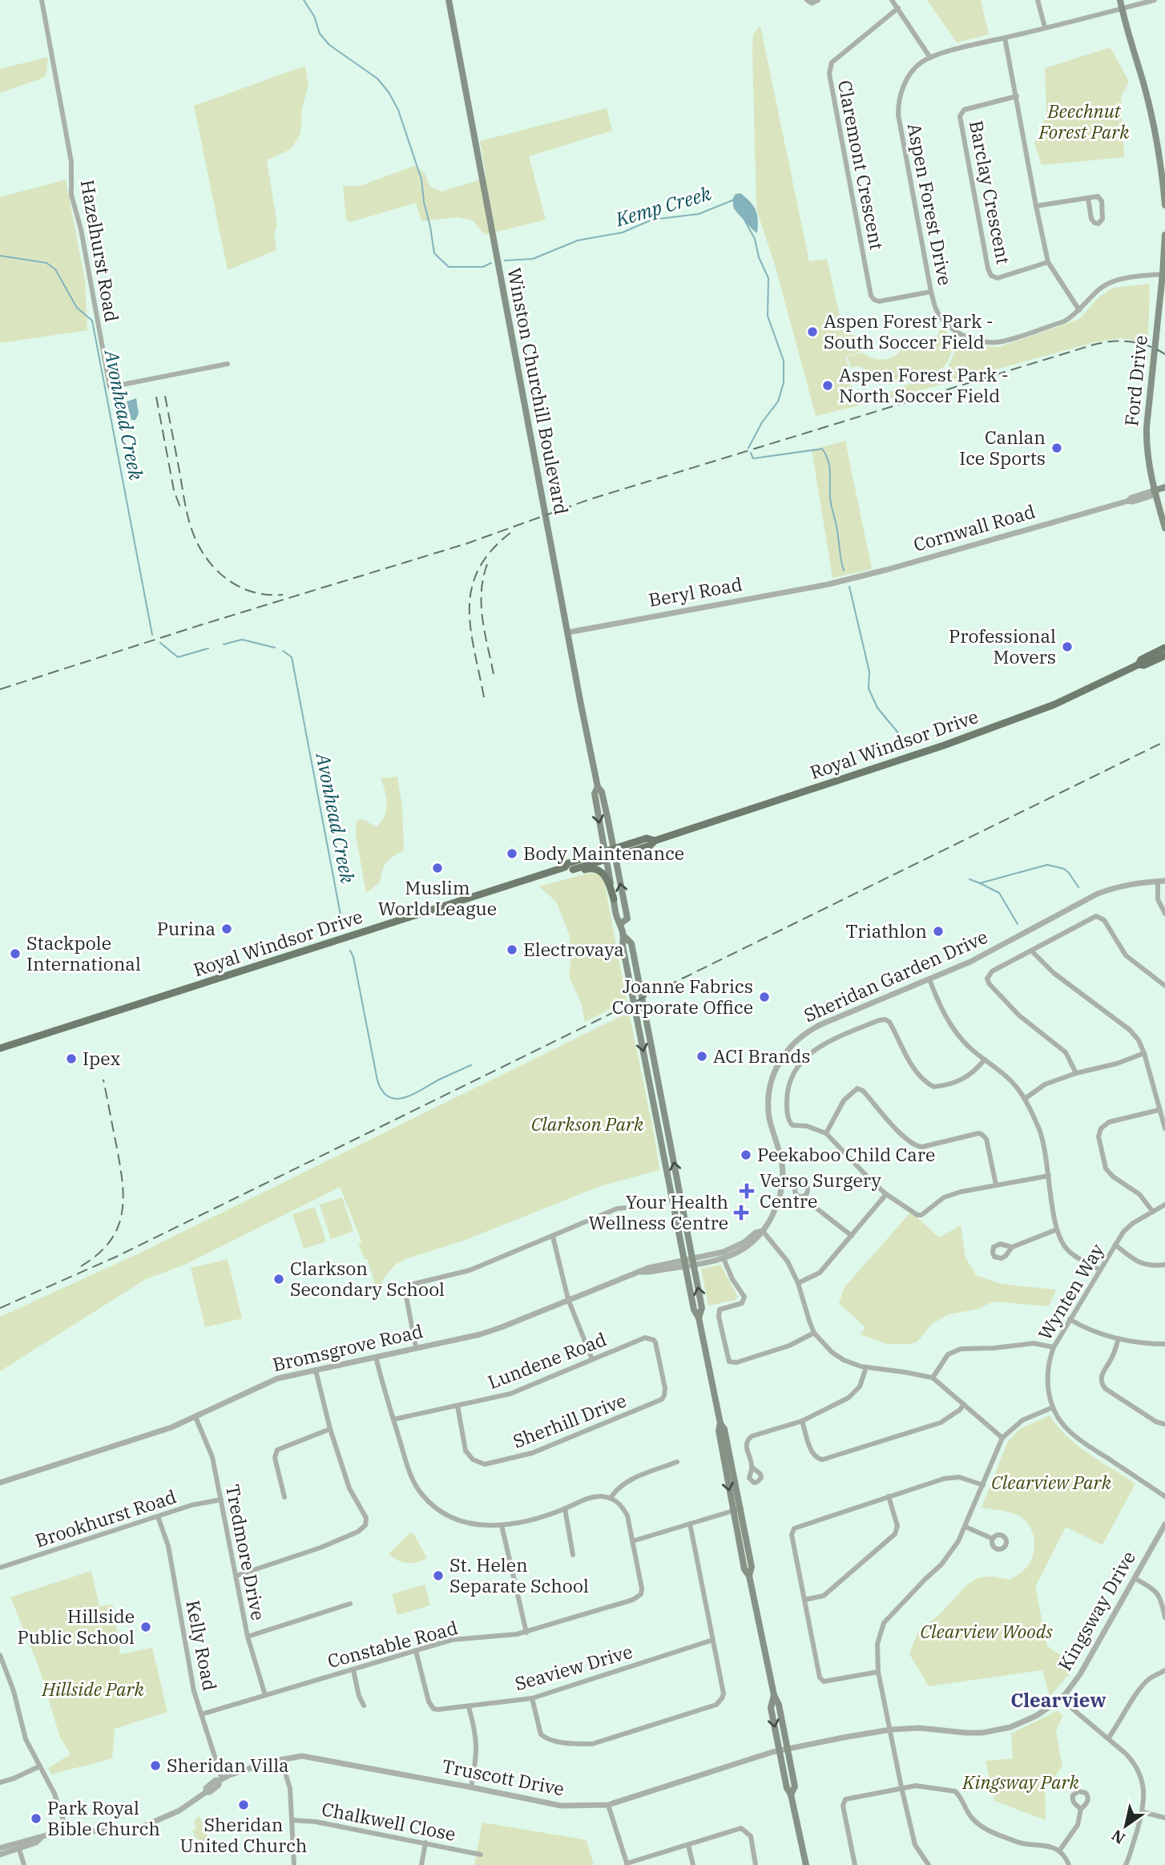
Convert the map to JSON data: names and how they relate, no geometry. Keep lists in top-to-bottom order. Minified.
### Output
{"streets":{"main road":["Ford Drive","Winston Churchill Boulevard","Cornwall Road","Royal Windsor Drive"],"street":["Claremont Crescent","Barclay Crescent","Aspen Forest Drive","Hazelhurst Road","Beryl Road","Sheridan Garden Drive","Wynten Way","Bromsgrove Road","Lundene Road","Sherhill Drive","Brookhurst Road","Tredmore Drive","Kingsway Drive","Constable Road","Kelly Road","Seaview Drive","Truscott Drive","Chalkwell Close"]},"crossings":[["Claremont Crescent","Aspen Forest Drive"],["Aspen Forest Drive","Ford Drive"],["Ford Drive","Cornwall Road"],["Winston Churchill Boulevard","Beryl Road"],["Winston Churchill Boulevard","Royal Windsor Drive"],["Winston Churchill Boulevard","Sheridan Garden Drive"],["Winston Churchill Boulevard","Bromsgrove Road"],["Winston Churchill Boulevard","Kingsway Drive"],["Winston Churchill Boulevard","Truscott Drive"],["Cornwall Road","Beryl Road"],["Sheridan Garden Drive","Bromsgrove Road"],["Bromsgrove Road","Tredmore Drive"],["Lundene Road","Sherhill Drive"],["Brookhurst Road","Tredmore Drive"],["Brookhurst Road","Kelly Road"],["Tredmore Drive","Constable Road"],["Kingsway Drive","Truscott Drive"],["Constable Road","Kelly Road"],["Constable Road","Seaview Drive"],["Kelly Road","Truscott Drive"]],"districts":["Clearview"],"water":["Kemp Creek","Avonhead Creek"],"parks":["Beechnut Forest Park","Clarkson Park","Clearview Park","Clearview Woods","Hillside Park","Kingsway Park"],"places":{"other":["Aspen Forest Park - South Soccer Field","Aspen Forest Park - North Soccer Field","Canlan Ice Sports","Professional Movers","Body Maintenance","Muslim World League","Purina","Triathlon","Electrovaya","Stackpole International","Joanne Fabrics Corporate Office","ACI Brands","Ipex","Peekaboo Child Care","Clarkson Secondary School","St. Helen Separate School","Hillside Public School","Sheridan Villa","Sheridan United Church","Park Royal Bible Church"],"health":["Verso Surgery Centre","Your Health Wellness Centre"]},"north":"bottom left"}
